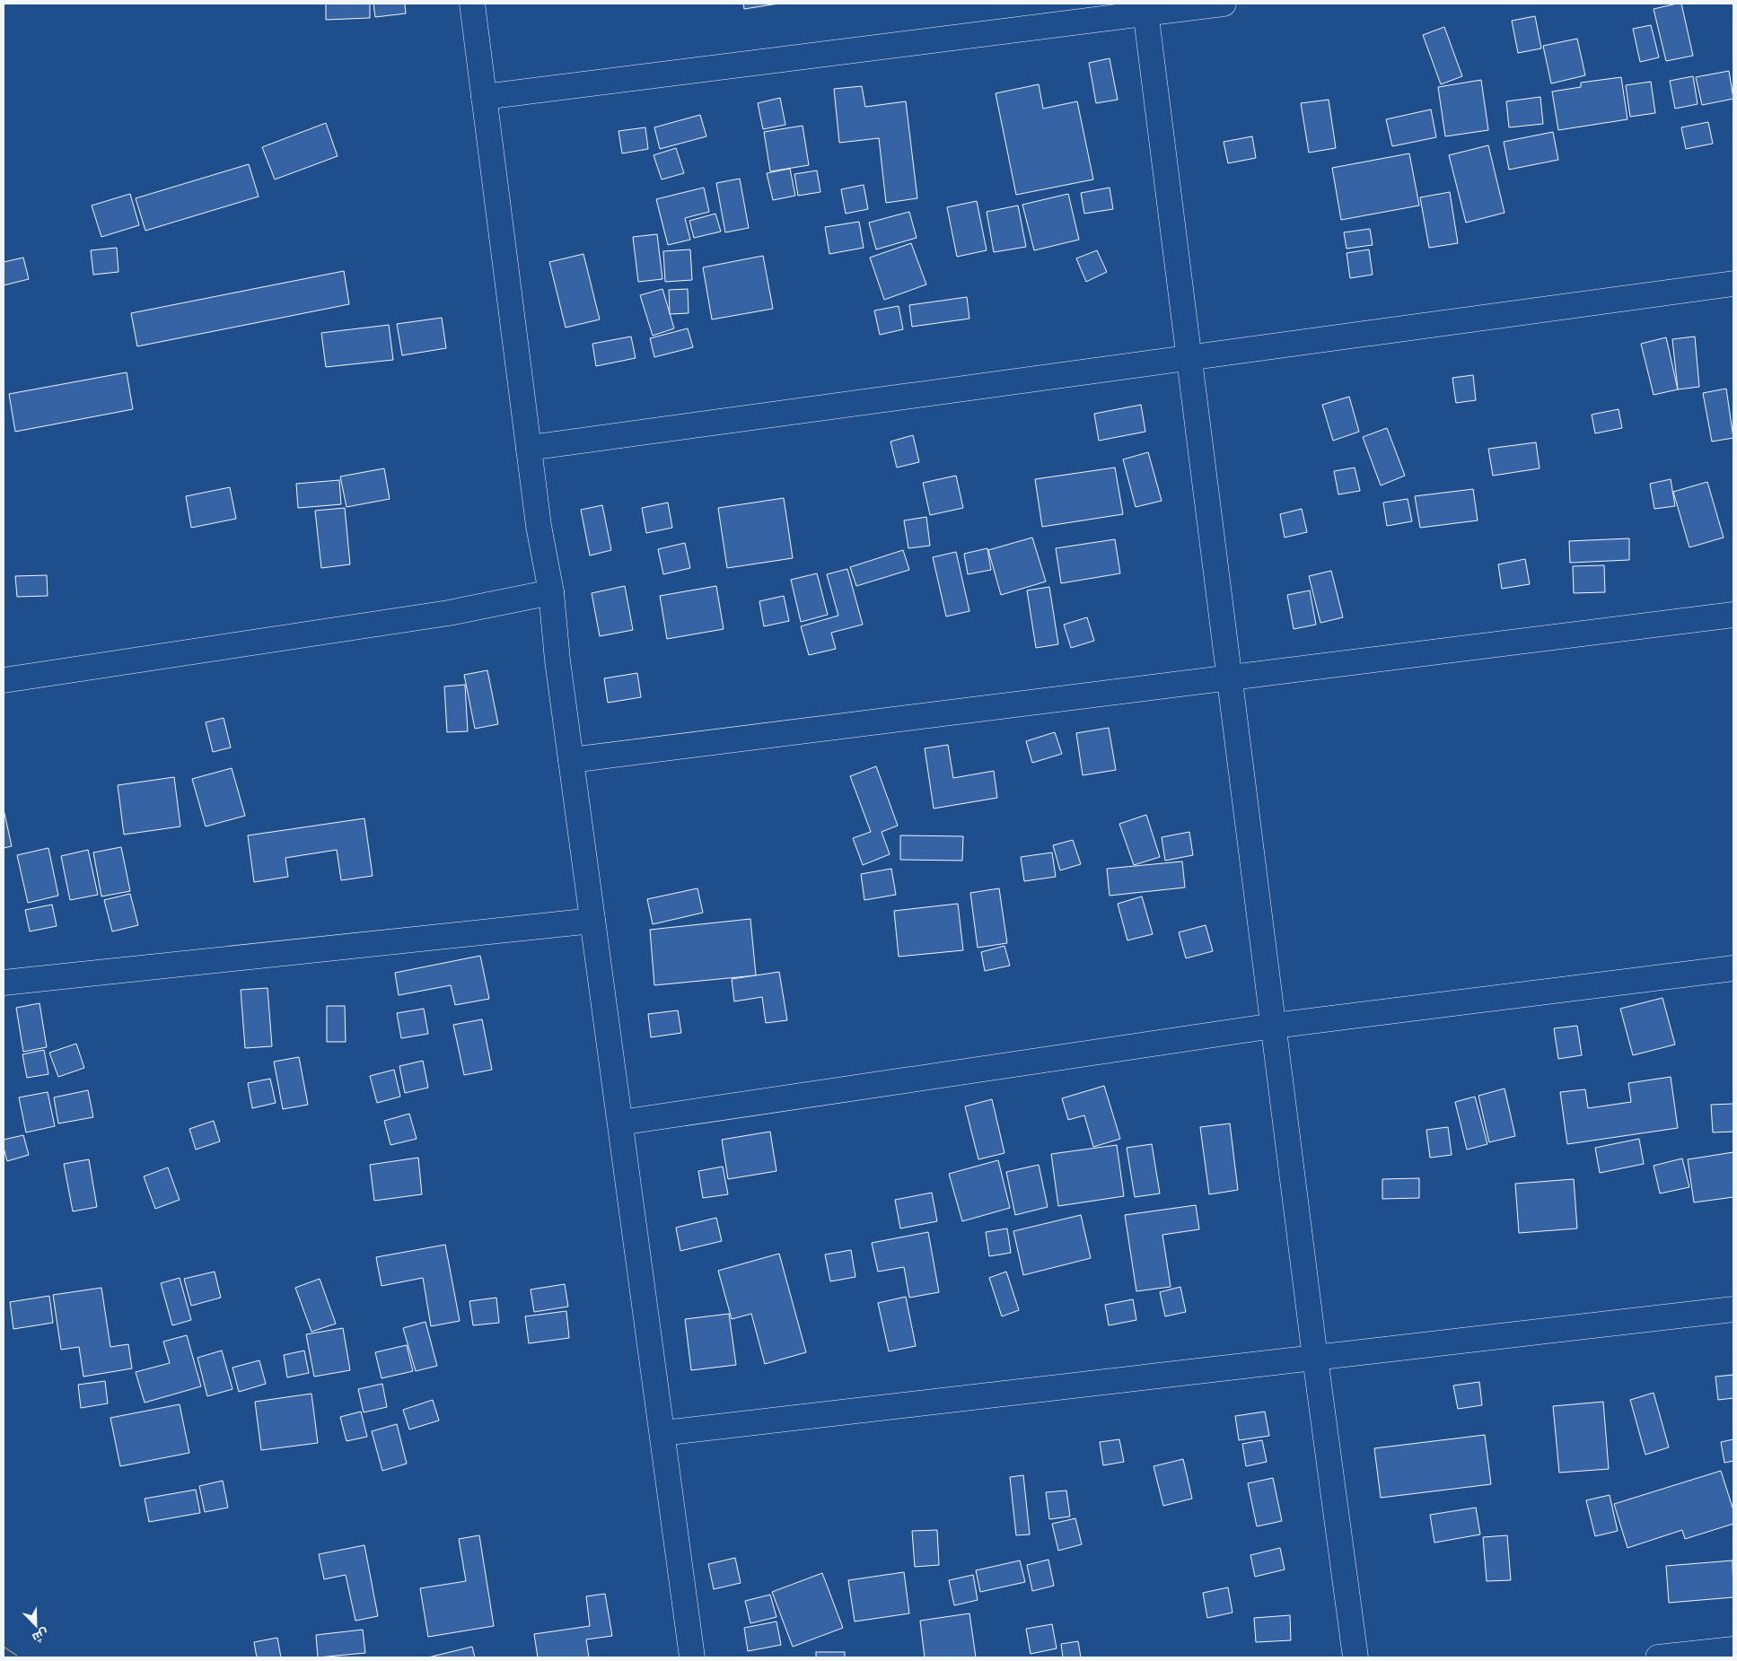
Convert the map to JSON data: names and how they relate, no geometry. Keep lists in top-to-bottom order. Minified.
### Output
{"north":"bottom right"}
